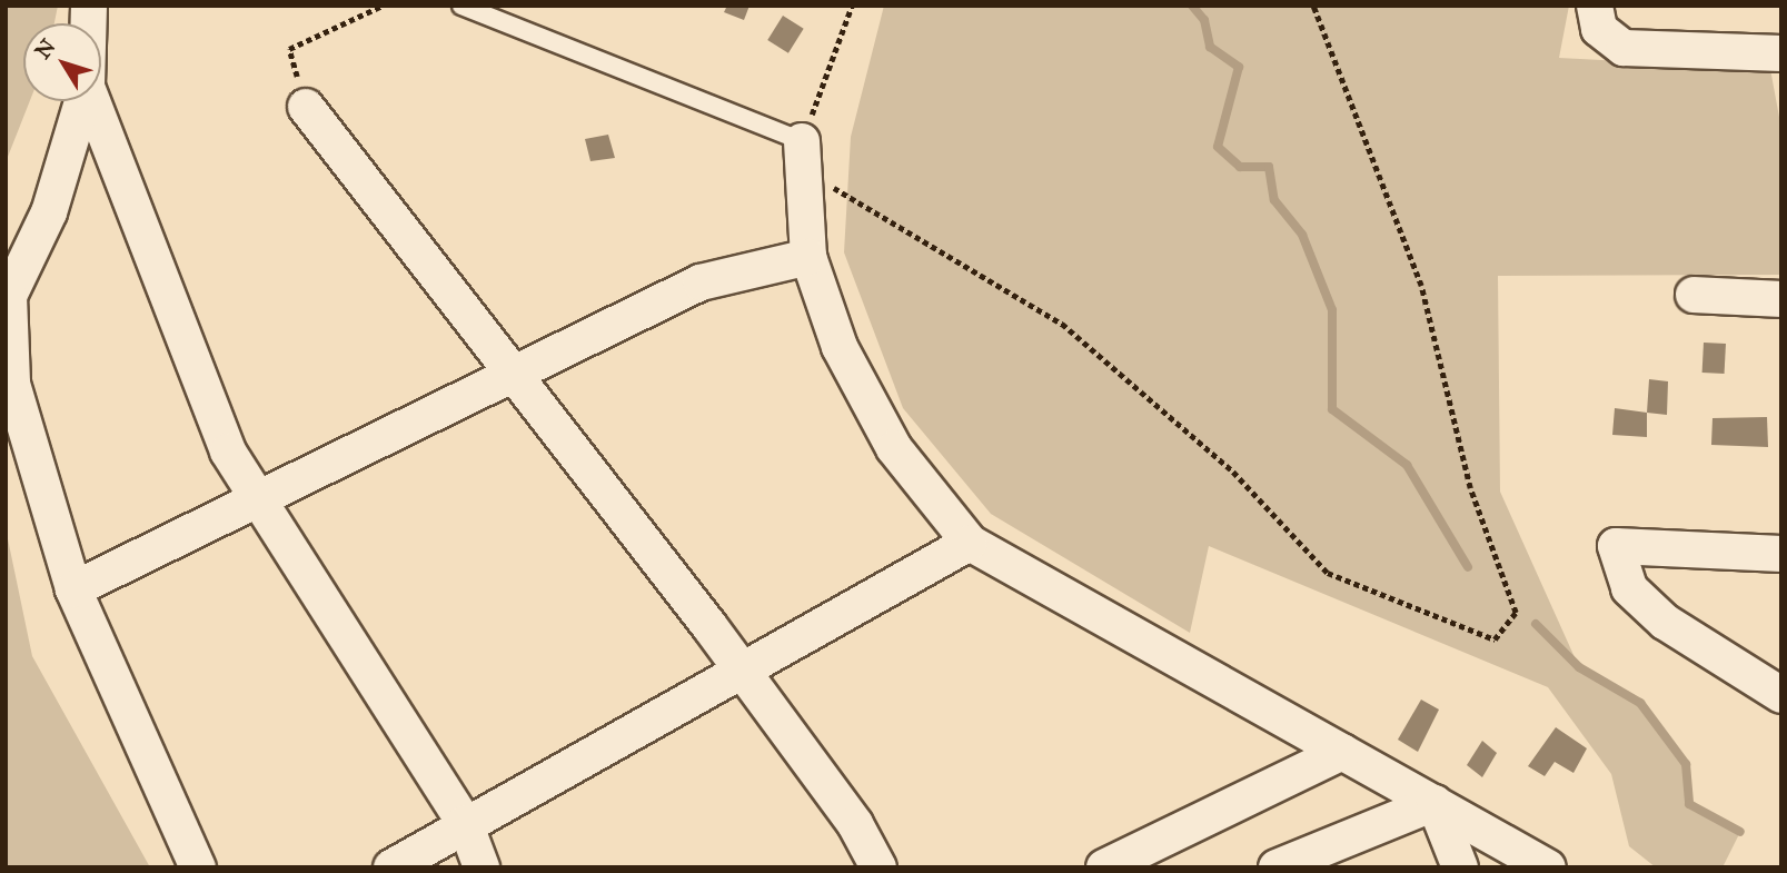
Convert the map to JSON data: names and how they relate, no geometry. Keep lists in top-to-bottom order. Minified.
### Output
{"north":"top left"}
